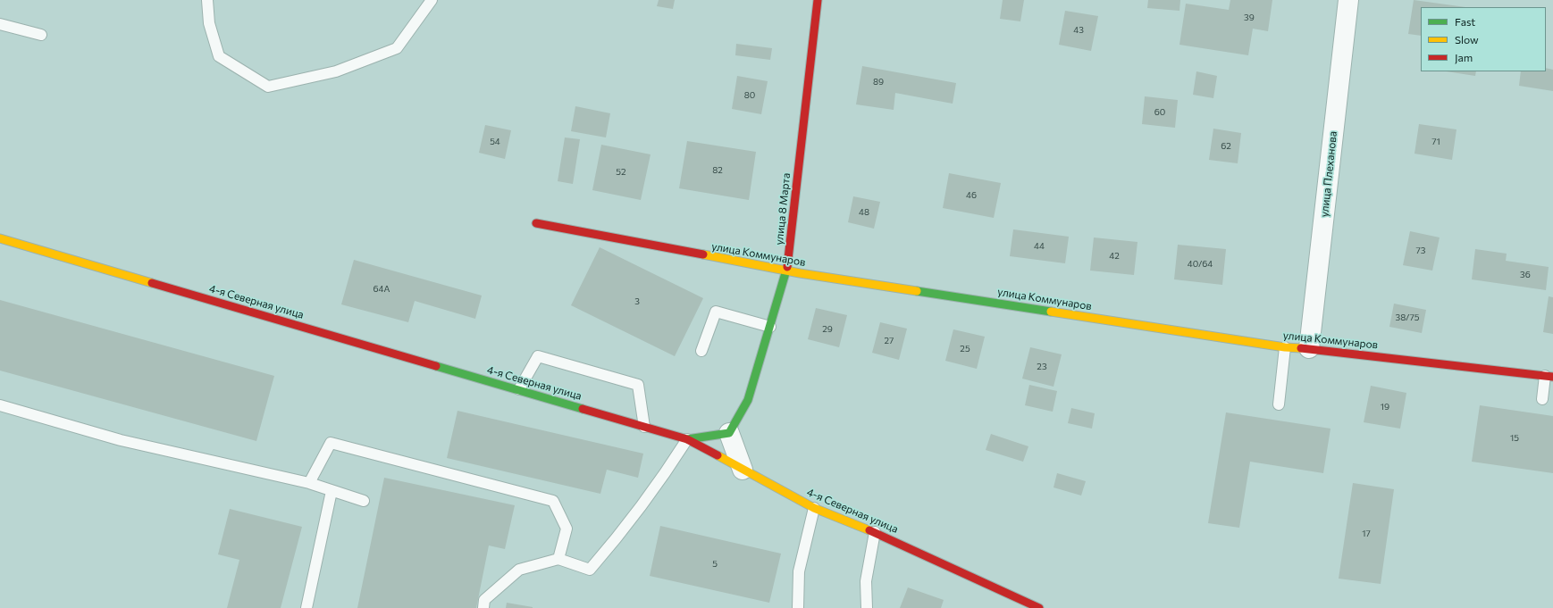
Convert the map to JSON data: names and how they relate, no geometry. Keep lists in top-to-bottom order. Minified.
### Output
{"streets":{"street":["улица Плеханова","улица 8 Марта","улица Коммунаров","4-я Северная улица"]},"crossings":[["улица Плеханова","улица Коммунаров"],["улица 8 Марта","улица Коммунаров"]],"house_numbers":["39","43","89","80","60","54","71","62","82","52","46","48","44","73","42","40/64","36","64А","3","38/75","29","27","25","23","19","15","17","5"],"legend":["Fast","Slow","Jam"]}
